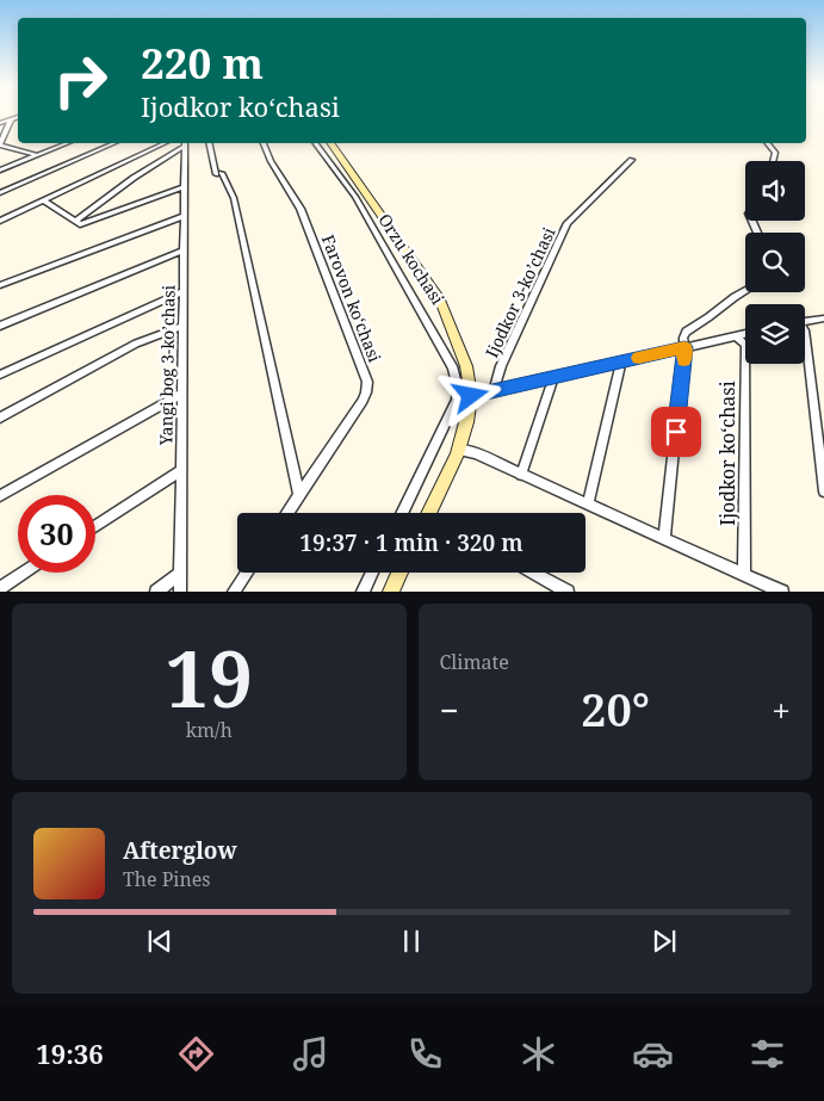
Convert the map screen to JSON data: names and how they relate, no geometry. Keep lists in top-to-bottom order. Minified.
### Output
{"streets":{"main road":["Orzu kochasi"],"street":["Ijodkor 3-koʼchasi","Farovon koʻchasi","Yangi bog 3-koʼchasi","Ijodkor koʻchasi"]},"page":{"turn":["220 m","Ijodkor koʻchasi"],"limit":"30","trip":"19:37 · 1 min · 320 m","tile":[["19","km/h"],"Climate"],"heat":["−","20°","+"],"song":["Afterglow","The Pines"],"tabs":"19:36"}}
